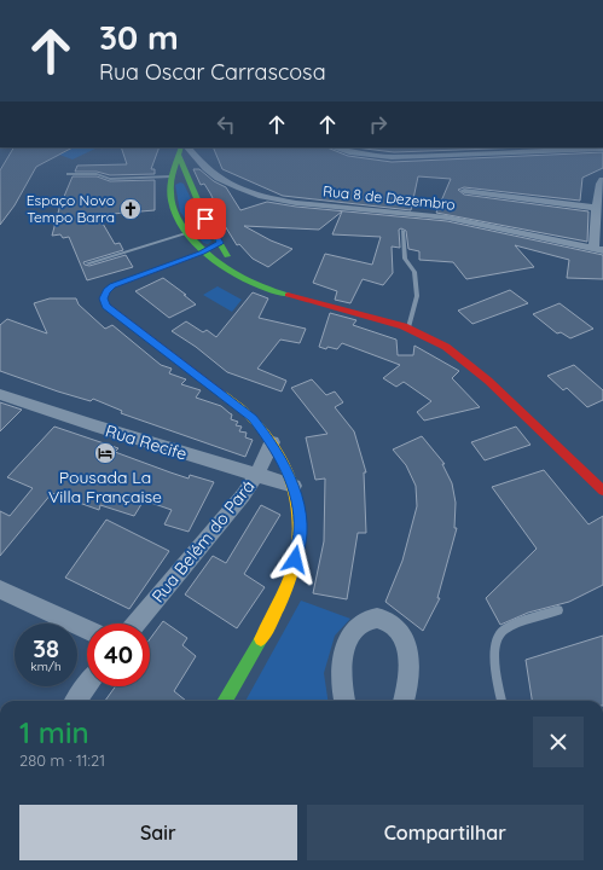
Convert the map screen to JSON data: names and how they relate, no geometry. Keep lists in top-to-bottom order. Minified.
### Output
{"streets":{"street":["Rua 8 de Dezembro","Rua Recife","Rua Belém do Pará"]},"crossings":[["Rua Recife","Rua Belém do Pará"]],"places":{"church":["Espaço Novo Tempo Barra"],"hotel":["Pousada La Villa Française"]},"page":{"turn":["30 m","Rua Oscar Carrascosa"],"speed":"38 km/h","limit":"40","heading":["1 min","280 m · 11:21"],"buttons":["Sair","Compartilhar"]}}
